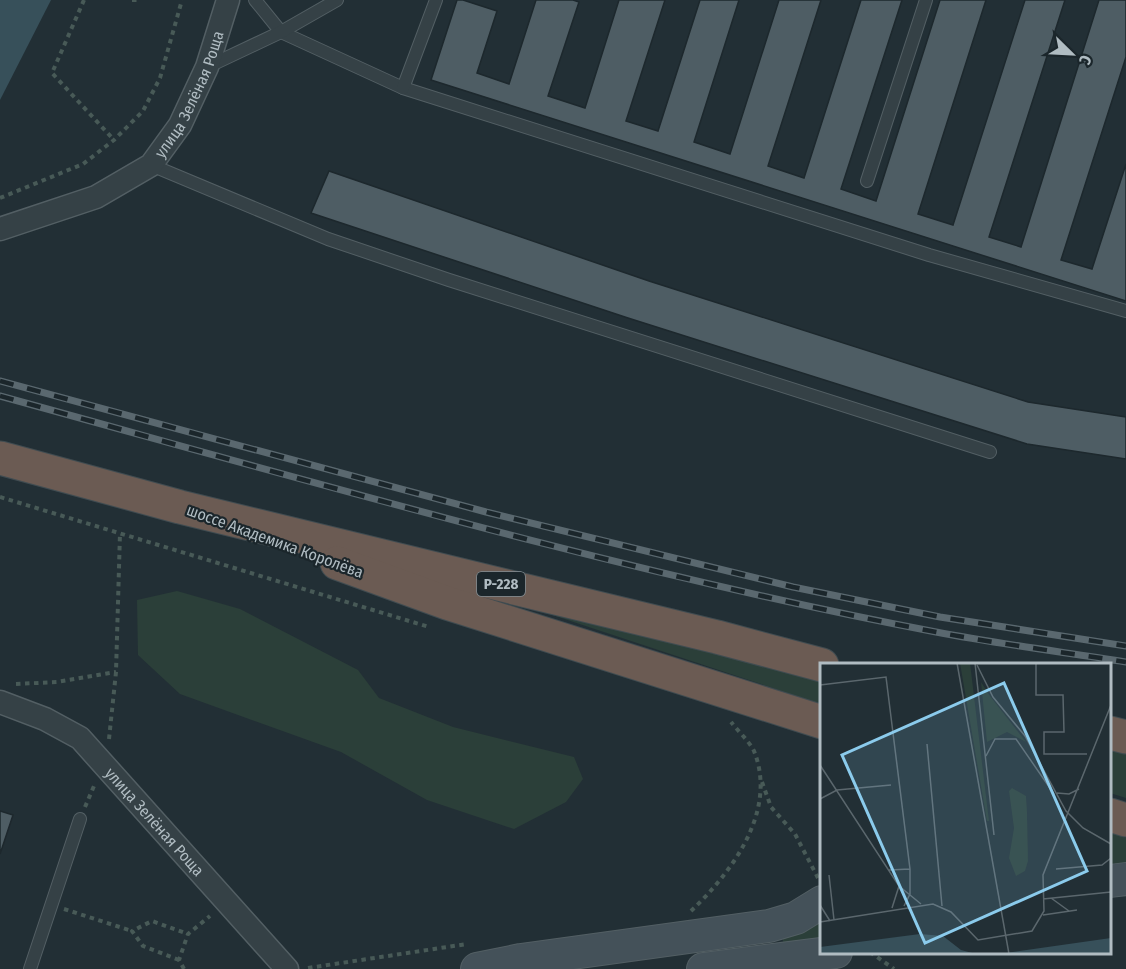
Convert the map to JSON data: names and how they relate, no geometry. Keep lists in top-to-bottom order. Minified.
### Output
{"streets":{"highway":["шоссе Академика Королёва","Р-228"],"street":["улица Зелёная Роща"]},"crossings":[["шоссе Академика Королёва","Р-228"]],"north":"bottom right"}
